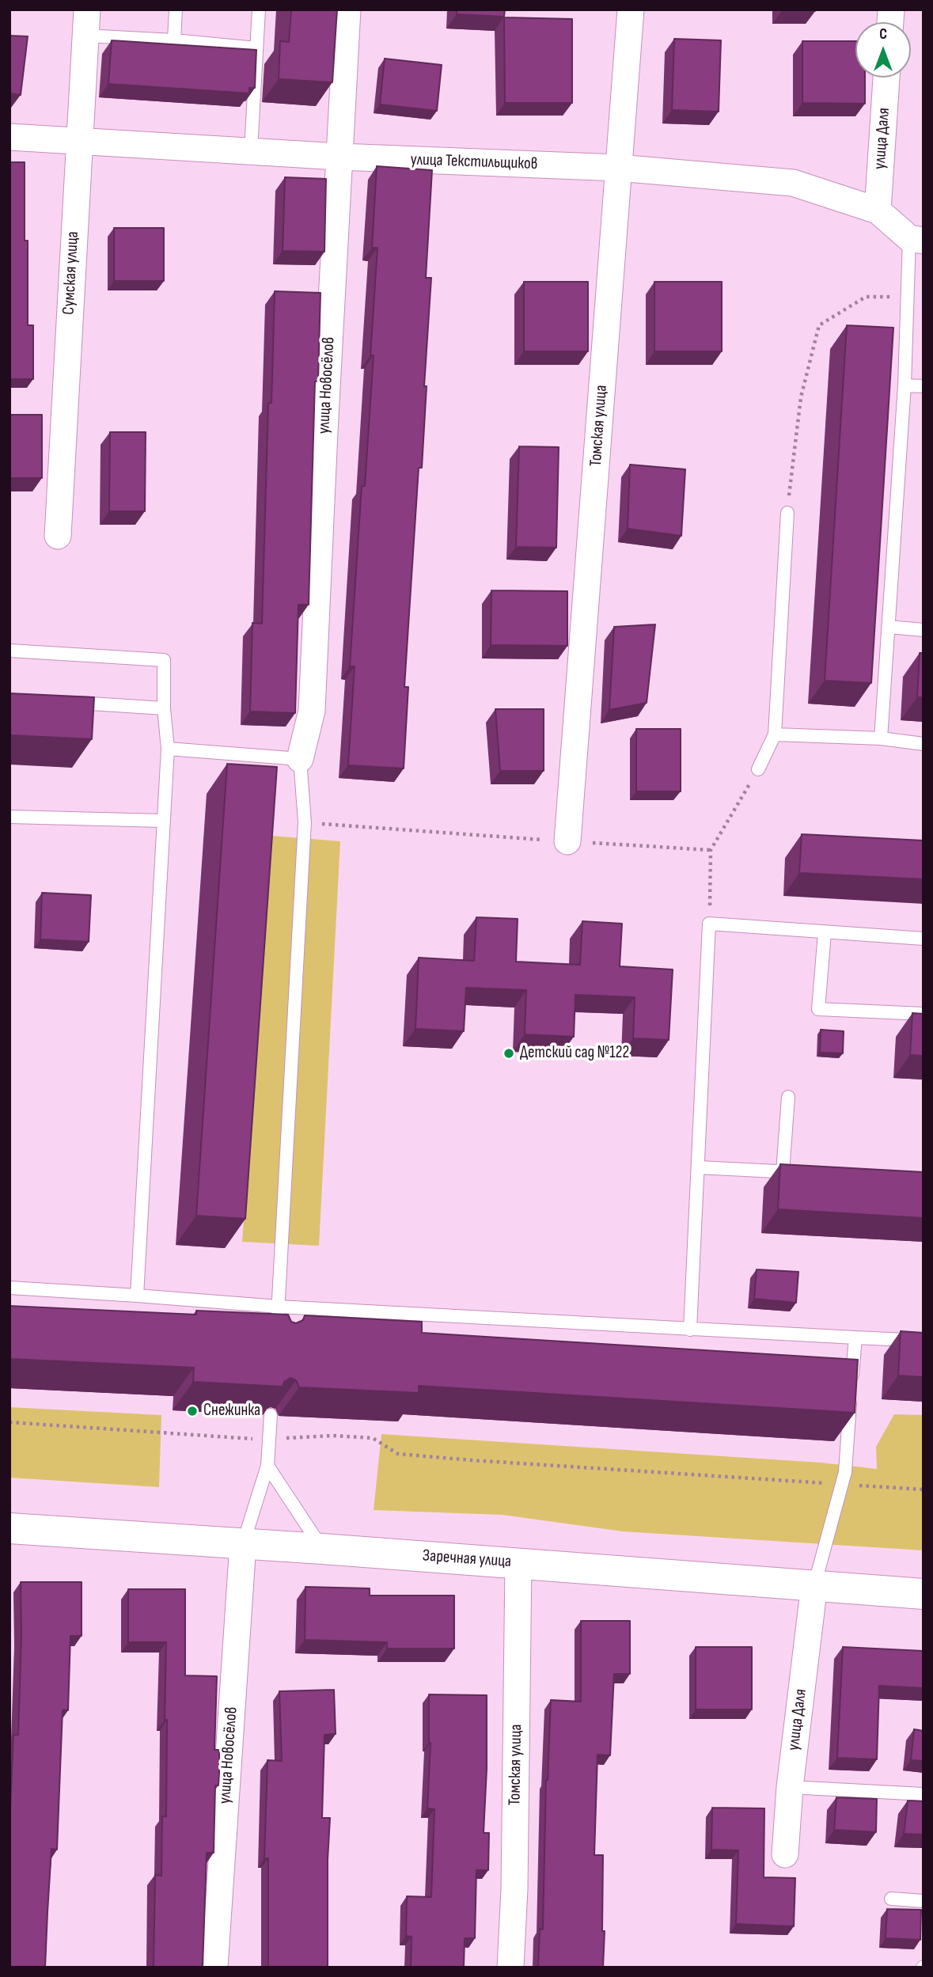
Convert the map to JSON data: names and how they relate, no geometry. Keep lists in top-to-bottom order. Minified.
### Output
{"streets":{"street":["улица Даля","улица Текстильщиков","Сумская улица","улица Новосёлов","Томская улица","Заречная улица"]},"crossings":[["улица Даля","улица Текстильщиков"],["улица Даля","Заречная улица"],["улица Текстильщиков","Сумская улица"],["улица Текстильщиков","улица Новосёлов"],["улица Текстильщиков","Томская улица"],["улица Новосёлов","Заречная улица"],["Томская улица","Заречная улица"]],"places":["Детский сад №122","Снежинка"],"north":"top"}
